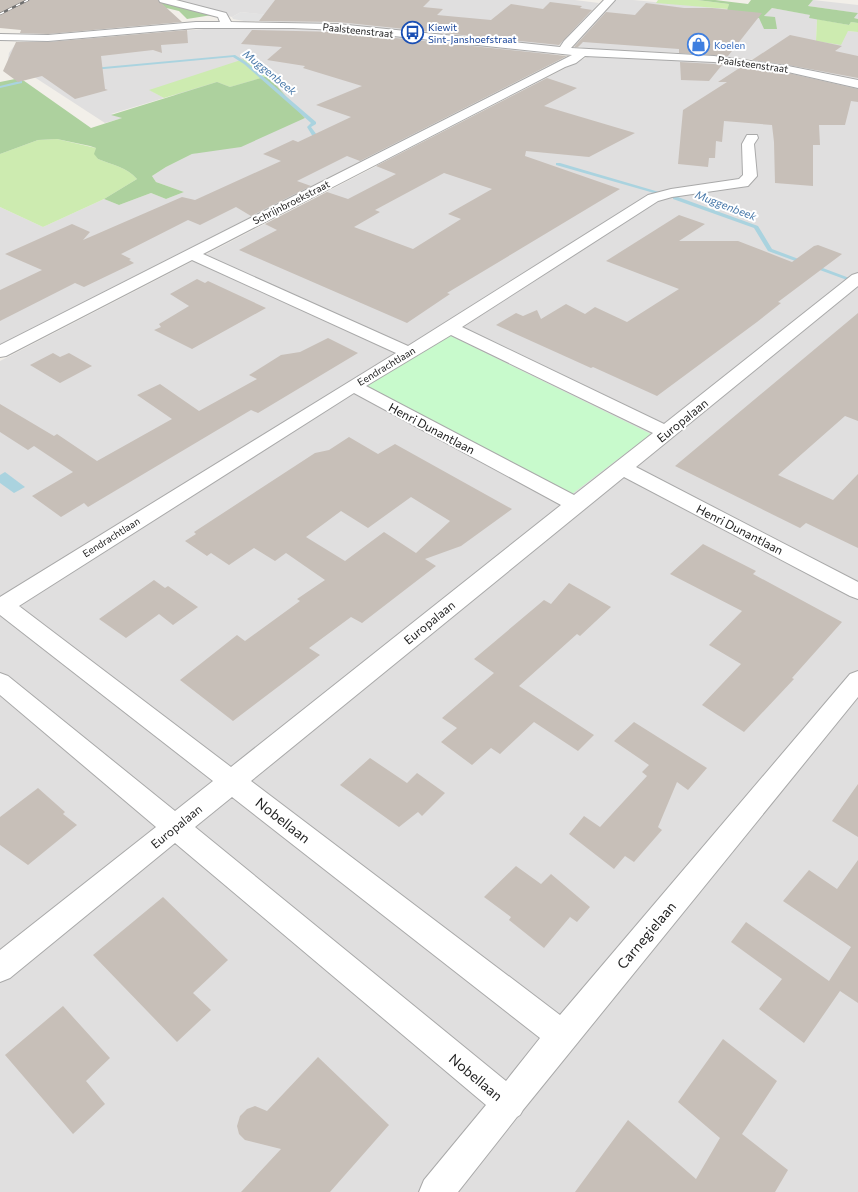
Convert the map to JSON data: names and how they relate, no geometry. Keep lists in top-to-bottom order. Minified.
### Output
{"streets":{"street":["Paalsteenstraat","Schrijnbroekstraat","Eendrachtlaan","Europalaan","Henri Dunantlaan","Nobellaan","Carnegielaan"]},"crossings":[["Paalsteenstraat","Schrijnbroekstraat"],["Eendrachtlaan","Henri Dunantlaan"],["Eendrachtlaan","Nobellaan"],["Europalaan","Henri Dunantlaan"],["Europalaan","Nobellaan"],["Nobellaan","Carnegielaan"]],"water":["Muggenbeek"],"places":{"bus stop":["Kiewit Sint-Janshoefstraat"],"shop":["Koelen"]}}
